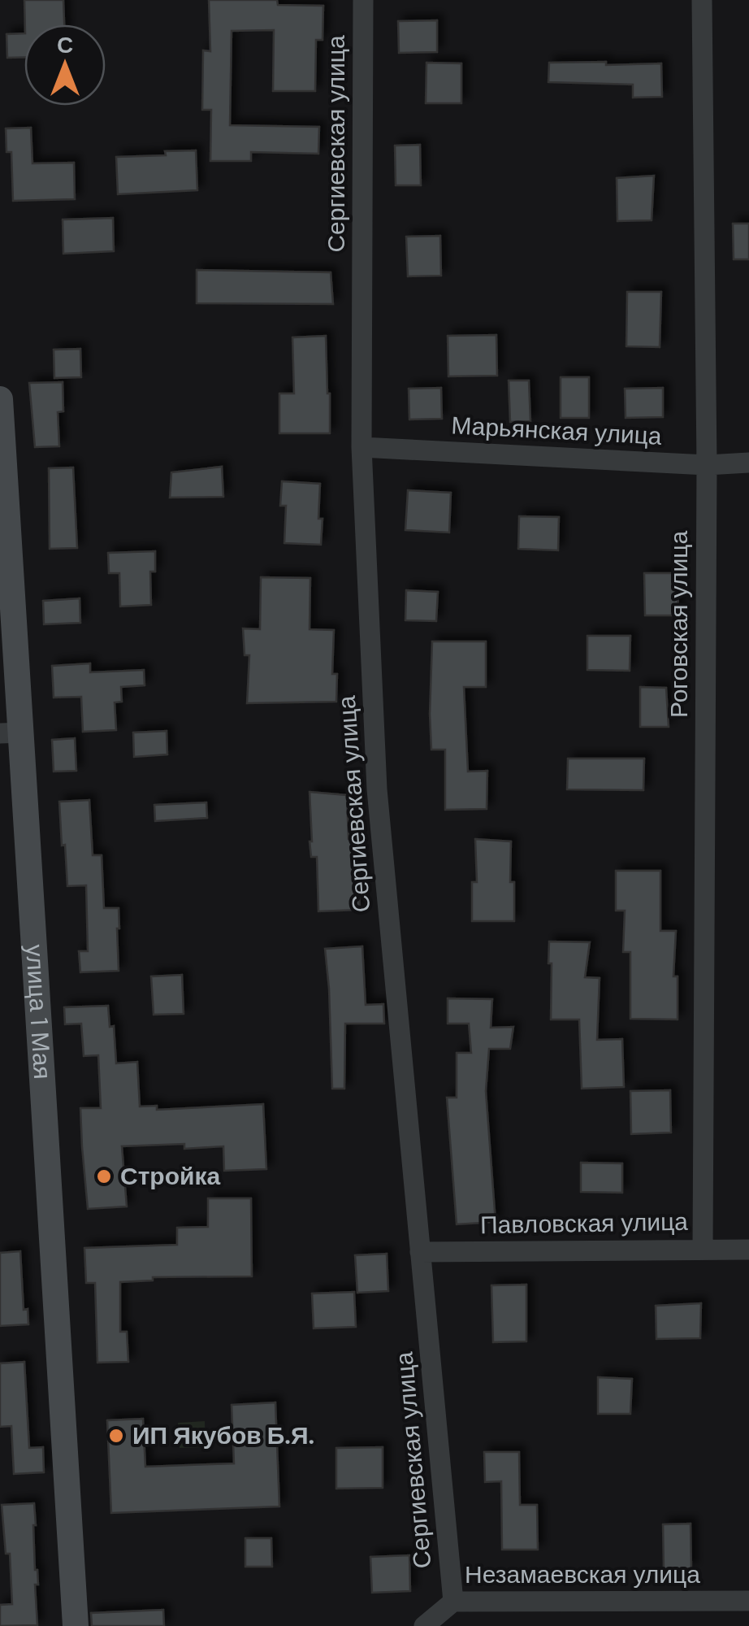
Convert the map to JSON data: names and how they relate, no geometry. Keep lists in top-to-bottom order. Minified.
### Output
{"streets":{"street":["Сергиевская улица","Марьянская улица","Роговская улица","улица 1 Мая","Павловская улица","Незамаевская улица"]},"crossings":[["Сергиевская улица","Марьянская улица"],["Сергиевская улица","Павловская улица"],["Сергиевская улица","Незамаевская улица"],["Марьянская улица","Роговская улица"],["Роговская улица","Павловская улица"]],"places":["Стройка","ИП Якубов Б.Я."],"north":"top"}
